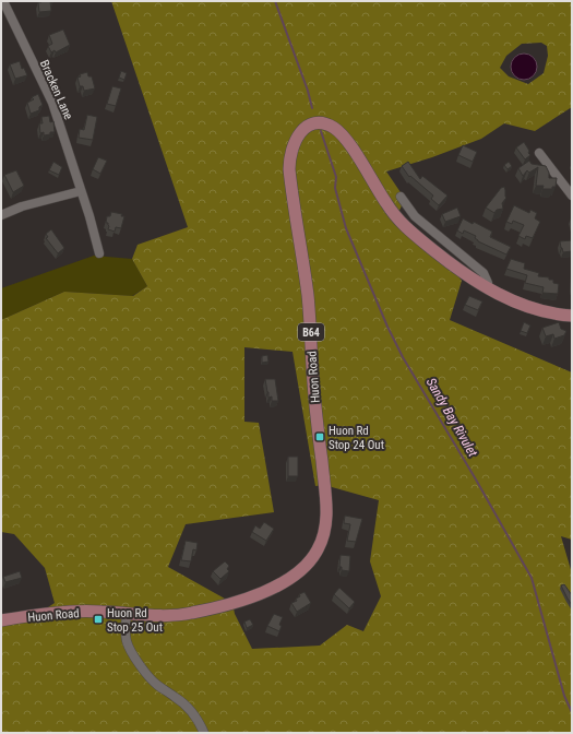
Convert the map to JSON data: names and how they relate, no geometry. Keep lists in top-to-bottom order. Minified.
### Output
{"streets":{"main road":["B64","Huon Road"],"street":["Bracken Lane"]},"water":["Sandy Bay Rivulet"],"places":{"transit":["Huon Rd Stop 24 Out","Huon Rd Stop 25 Out"]}}
